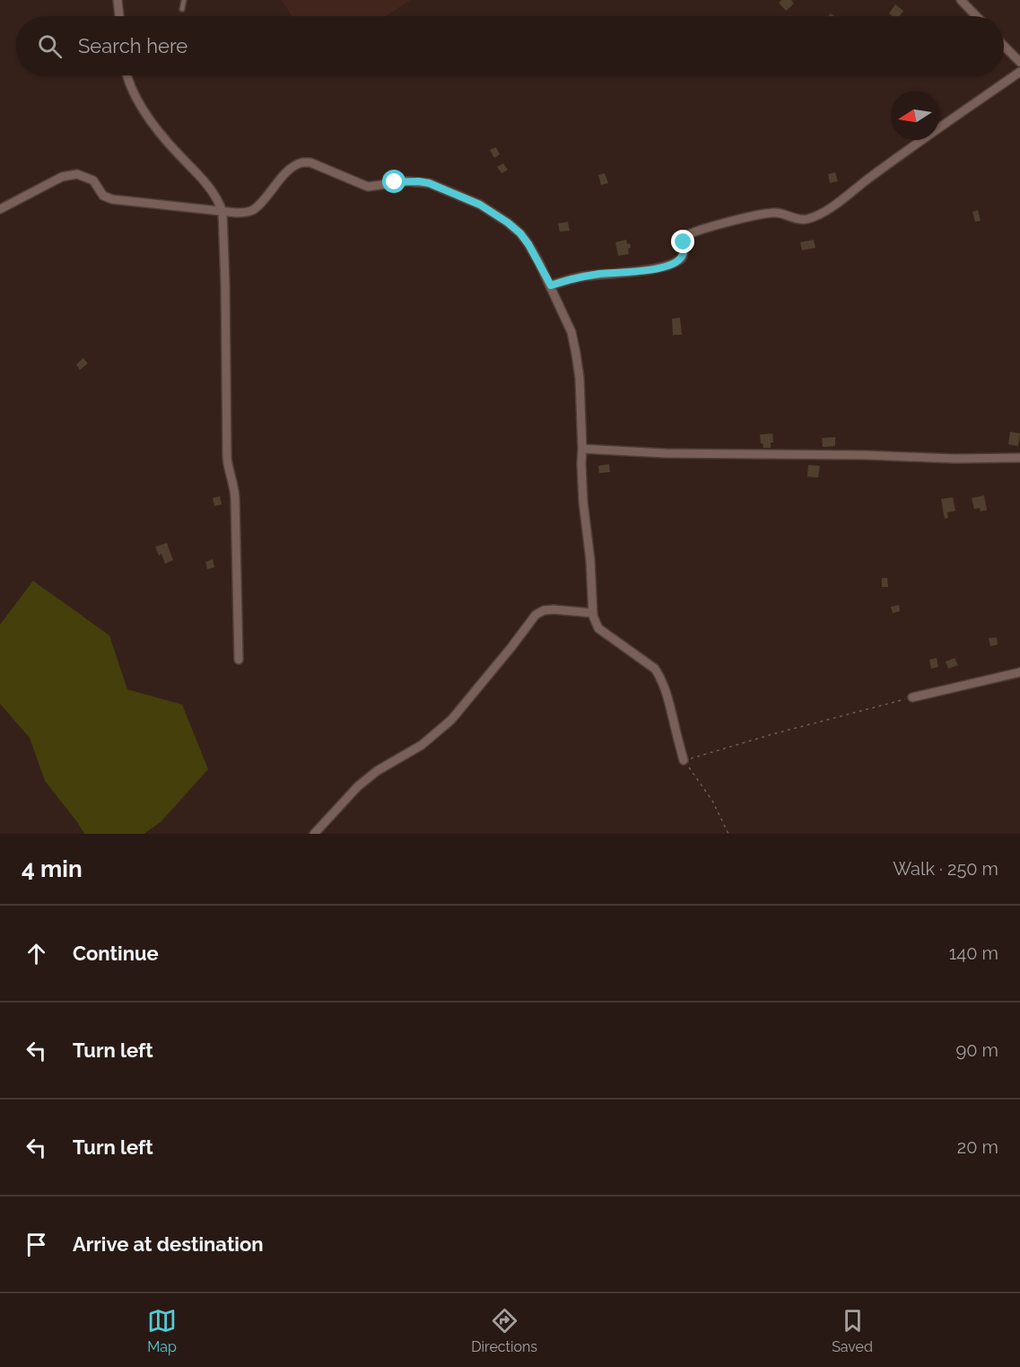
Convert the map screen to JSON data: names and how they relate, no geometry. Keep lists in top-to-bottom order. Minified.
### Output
{"north":"left","page":{"search":"Search here","heading":["4 min","Walk · 250 m"],"list":[["Continue","140 m"],["Turn left","90 m"],["Turn left","20 m"],"Arrive at destination"],"nav":["Map","Directions","Saved"]}}
